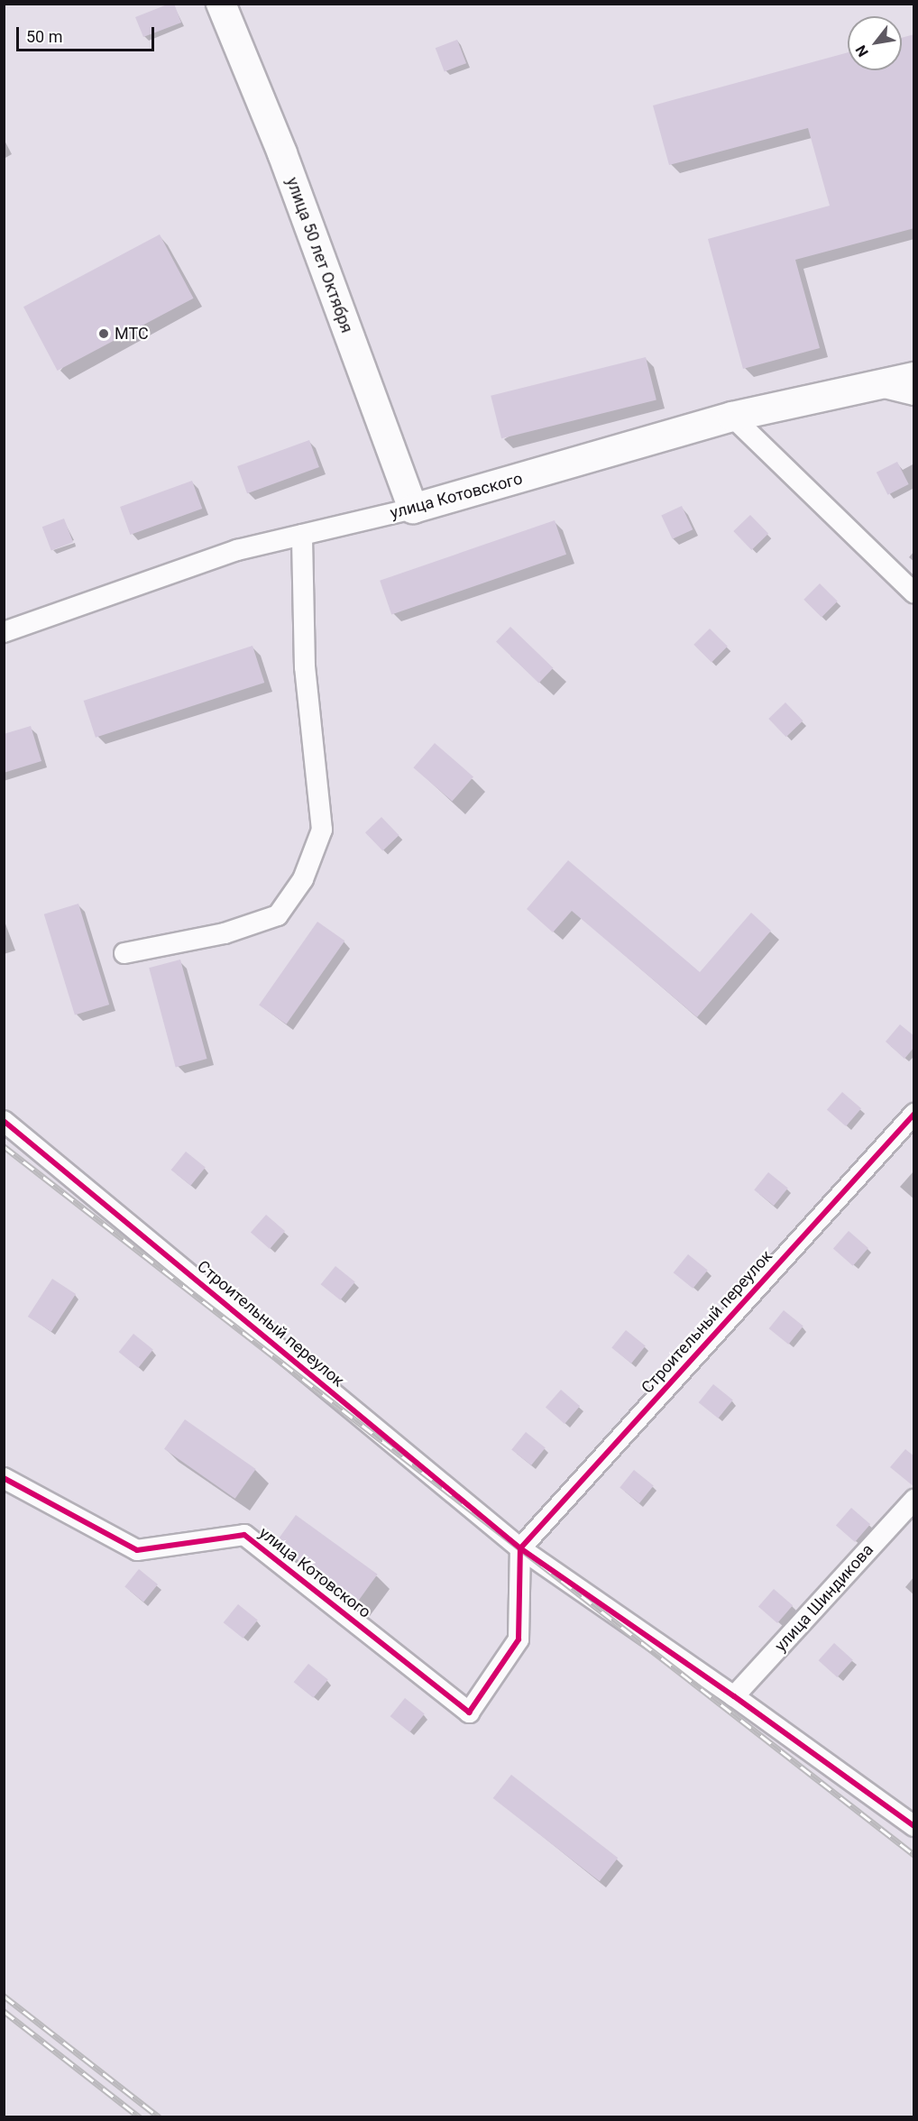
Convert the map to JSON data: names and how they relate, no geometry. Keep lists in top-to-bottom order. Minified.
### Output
{"streets":{"main road":["улица 50 лет Октября","улица Котовского"],"street":["Строительный переулок","улица Шиндикова"]},"crossings":[["улица 50 лет Октября","улица Котовского"],["улица Котовского","Строительный переулок"],["Строительный переулок","улица Шиндикова"]],"places":["МТС"],"scale_bar":"50 m","north":"bottom left"}
